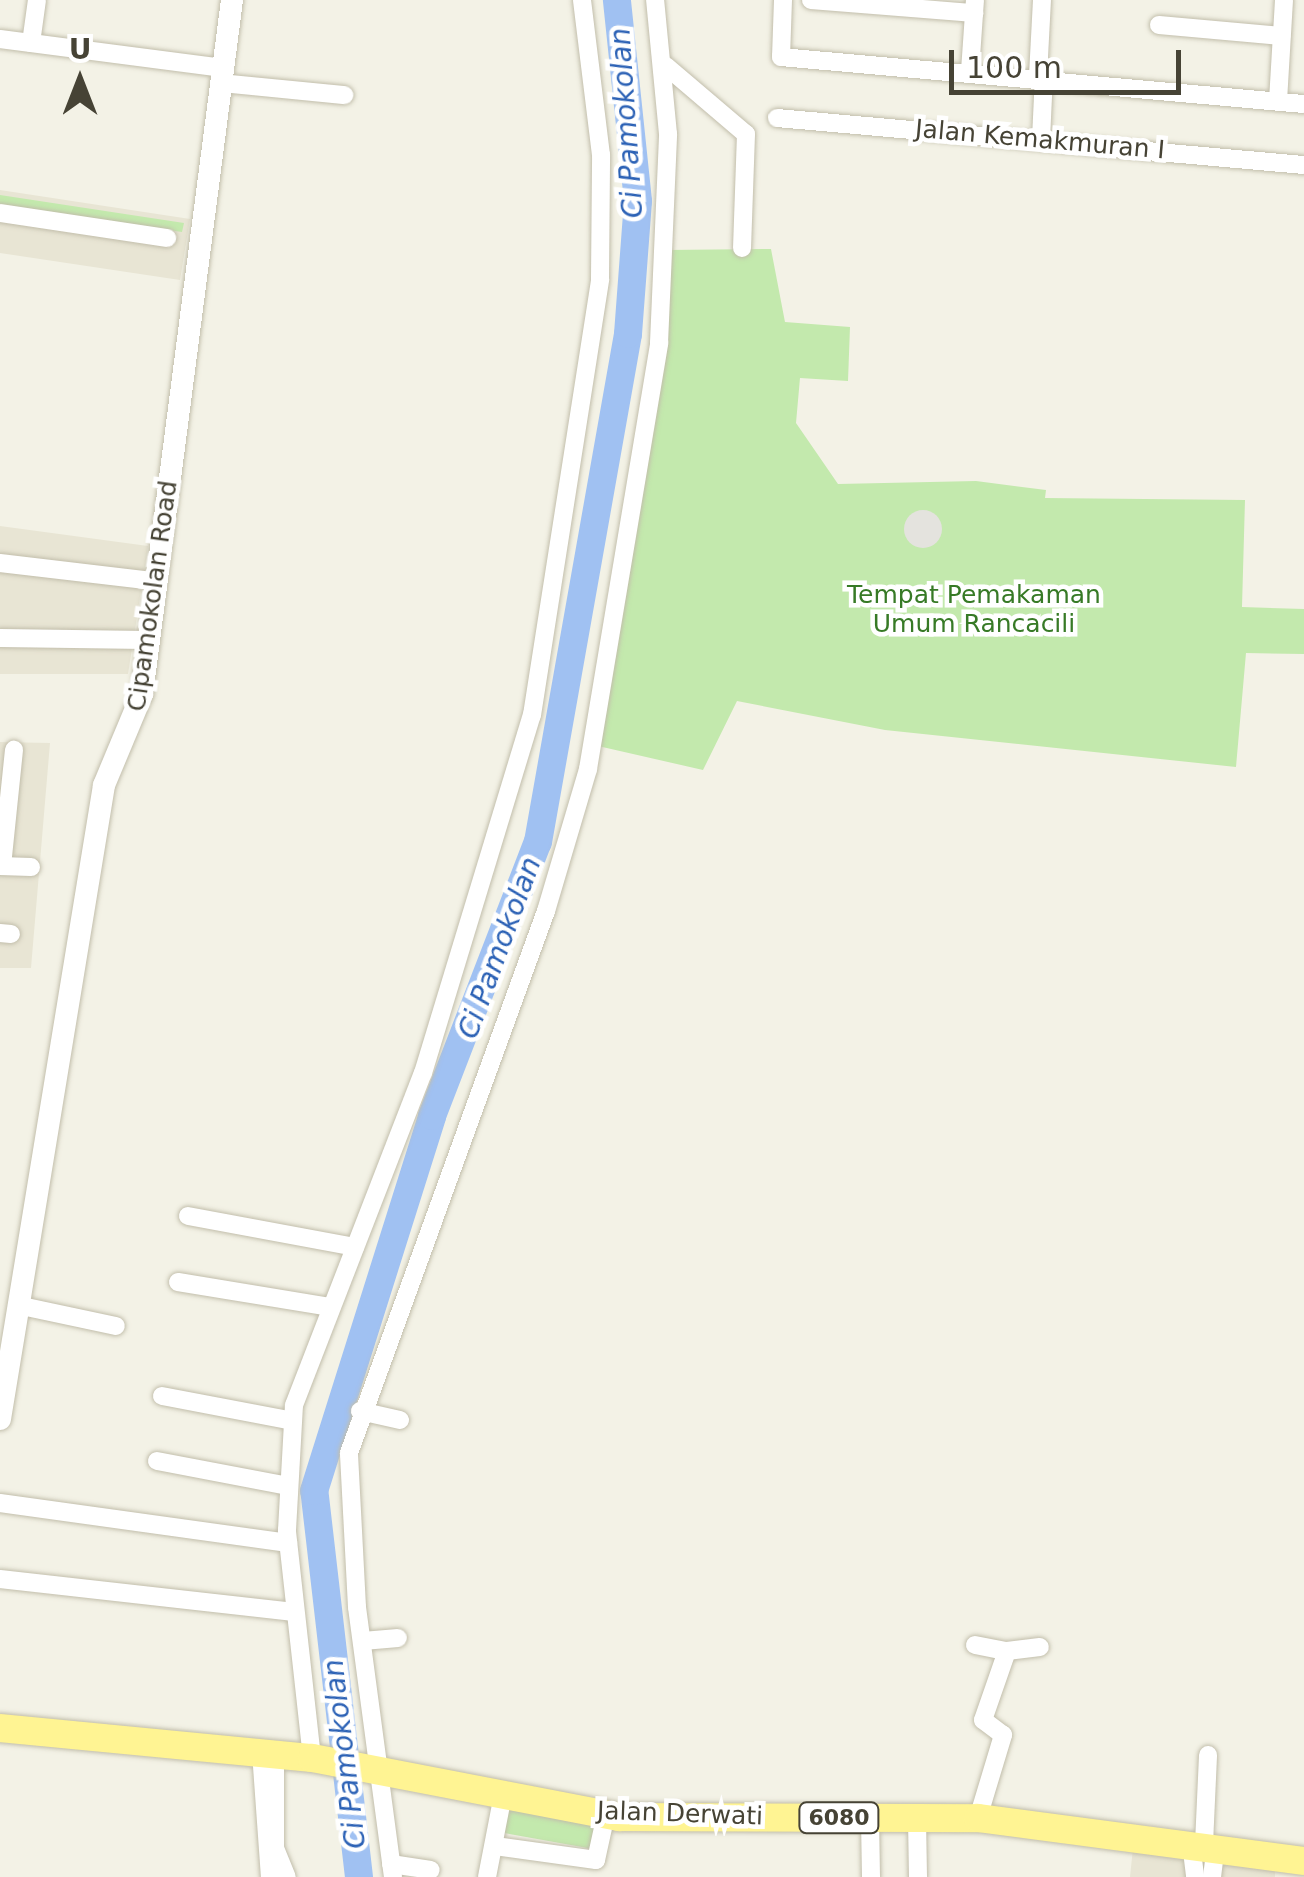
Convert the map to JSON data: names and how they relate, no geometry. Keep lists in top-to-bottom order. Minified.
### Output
{"streets":{"main road":["Jalan Derwati","6080"],"street":["Jalan Kemakmuran I","Cipamokolan Road"]},"water":["Ci Pamokolan"],"parks":["Tempat Pemakaman Umum Rancacili"],"scale_bar":"100 m","north":"top"}
